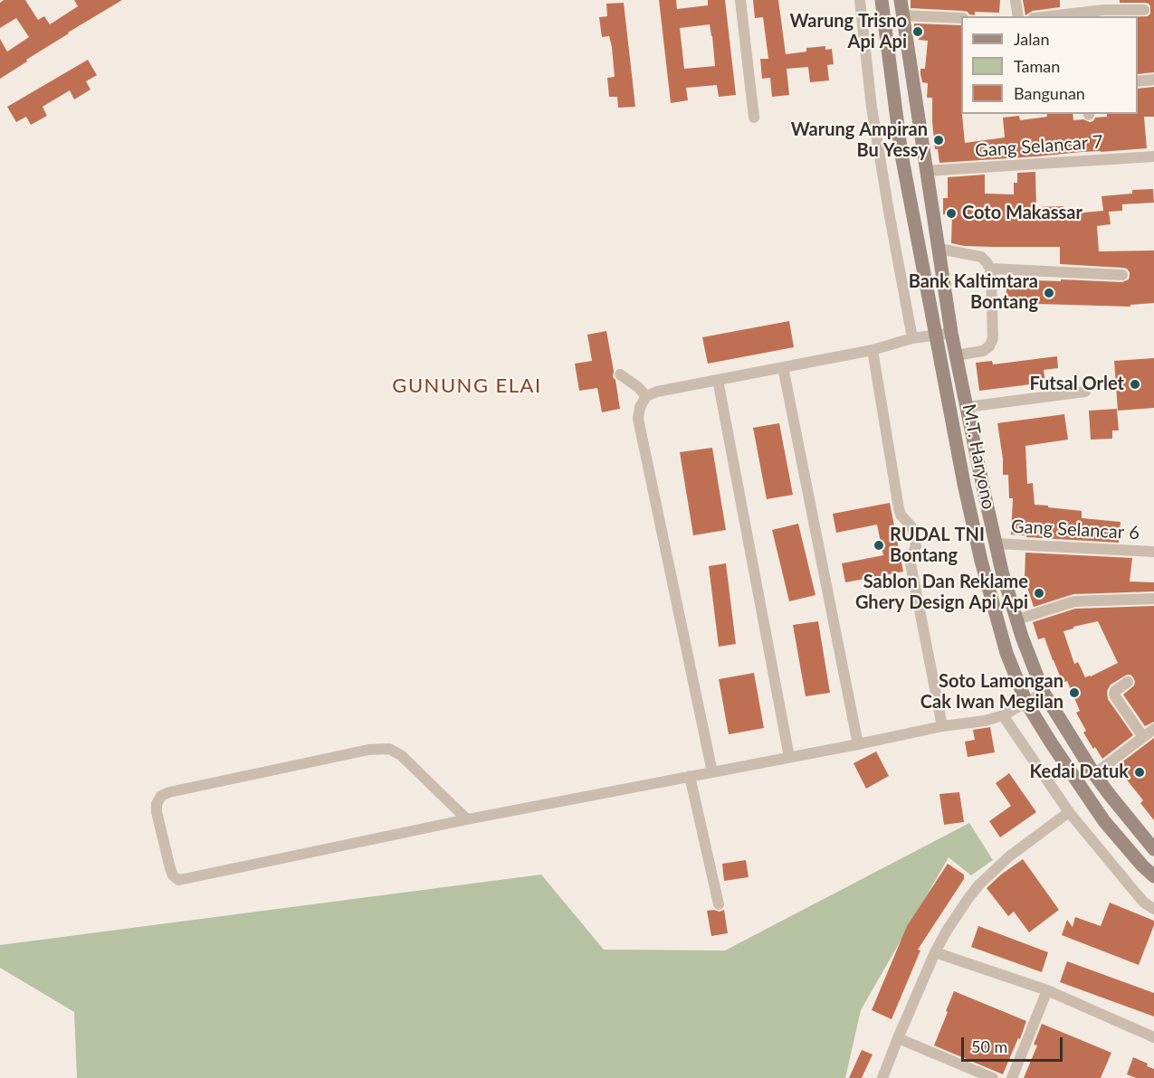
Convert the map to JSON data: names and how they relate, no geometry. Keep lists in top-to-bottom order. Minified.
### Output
{"streets":{"main road":["M.T. Haryono"],"street":["Gang Selancar 7","Gang Selancar 6"]},"crossings":[["Gang Selancar 7","M.T. Haryono"],["M.T. Haryono","Gang Selancar 6"]],"districts":["GUNUNG ELAI"],"places":["Warung Trisno Api Api","Warung Ampiran Bu Yessy","Coto Makassar","Bank Kaltimtara Bontang","Futsal Orlet","RUDAL TNI Bontang","Sablon Dan Reklame Ghery Design Api Api","Soto Lamongan Cak Iwan Megilan","Kedai Datuk"],"legend":["Jalan","Taman","Bangunan"],"scale_bar":"50 m"}
